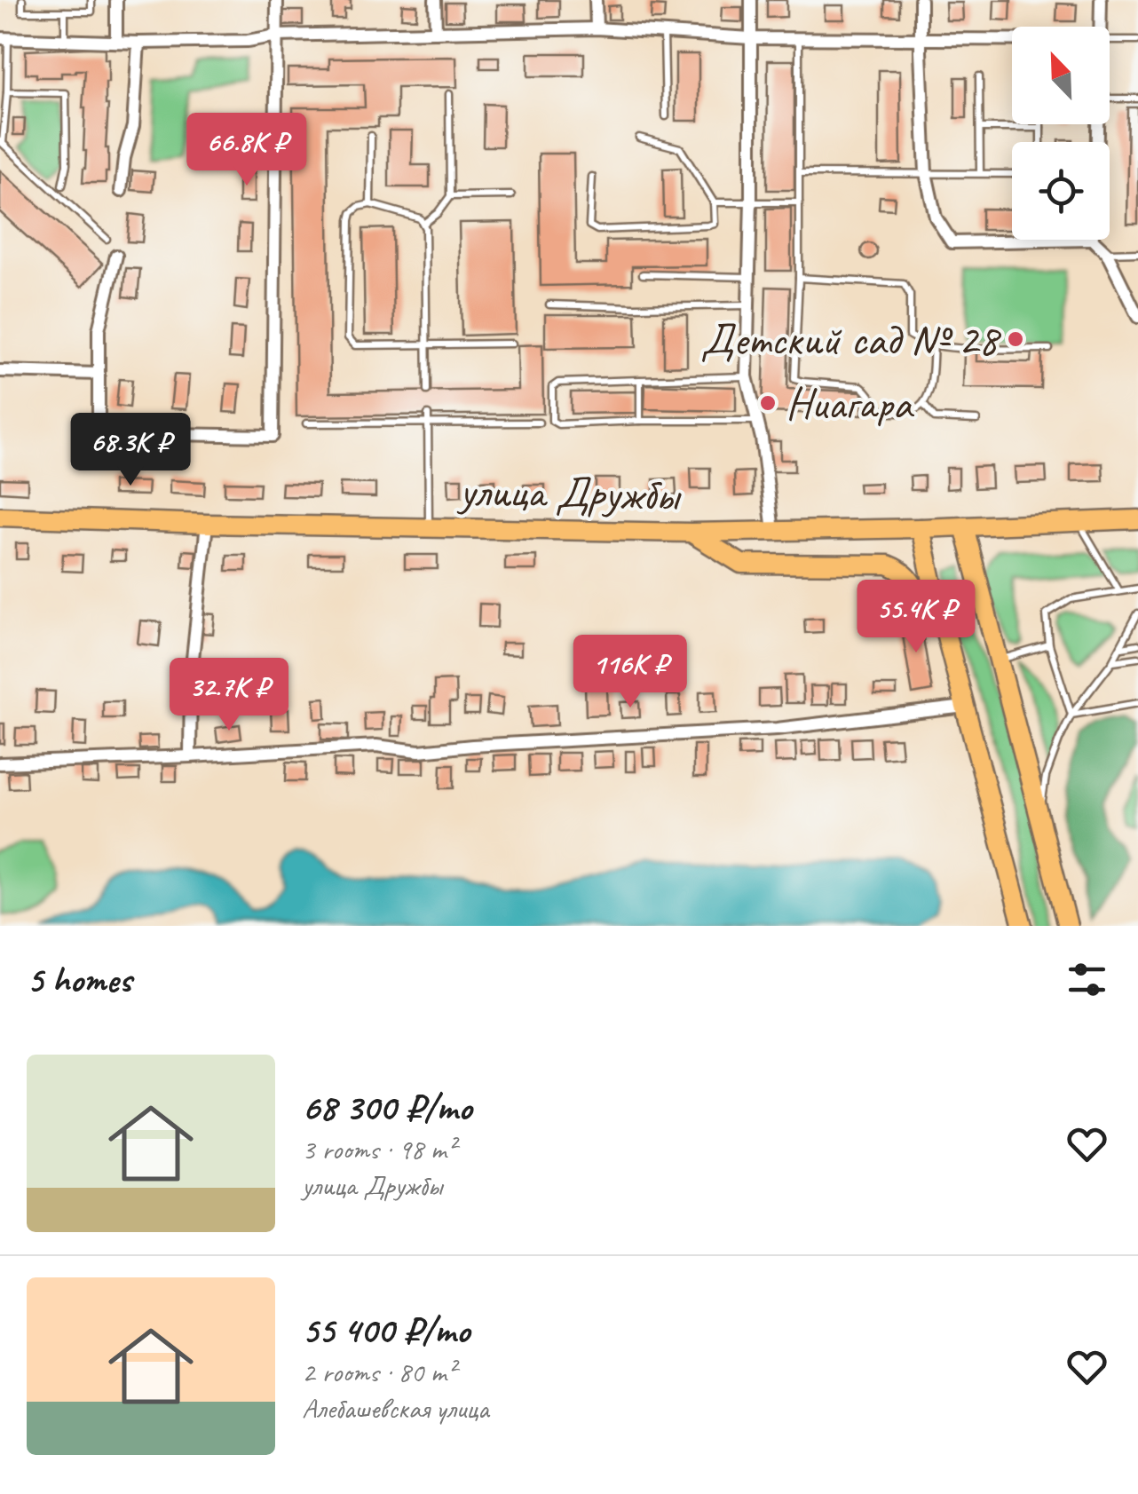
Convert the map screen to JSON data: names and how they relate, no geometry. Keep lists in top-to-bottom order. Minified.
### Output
{"streets":{"main road":["улица Дружбы"]},"places":["Детский сад № 28","Ниагара"],"north":"top left","page":{"price":["66.8K ₽","68.3K ₽","55.4K ₽","116K ₽","32.7K ₽"],"heading":"5 homes","list":[{"name":"68 300 ₽/mo","note":"3 rooms · 98 m² · улица Дружбы"},{"name":"55 400 ₽/mo","note":"2 rooms · 80 m² · Алебашевская улица"}]}}
